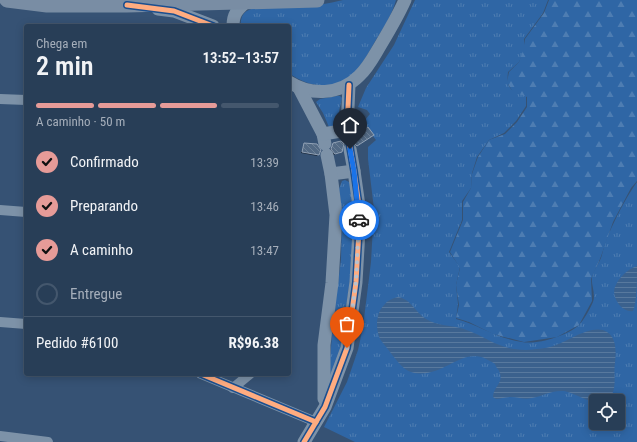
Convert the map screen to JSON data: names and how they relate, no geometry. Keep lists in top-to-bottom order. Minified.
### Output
{"page":{"heading":["2 min","Chega em","13:52–13:57"],"panel":["Pedido #6100","R$96.38"],"bar":"A caminho · 50 m","list":[["Confirmado","13:39"],["Preparando","13:46"],["A caminho","13:47"],"Entregue"]}}
